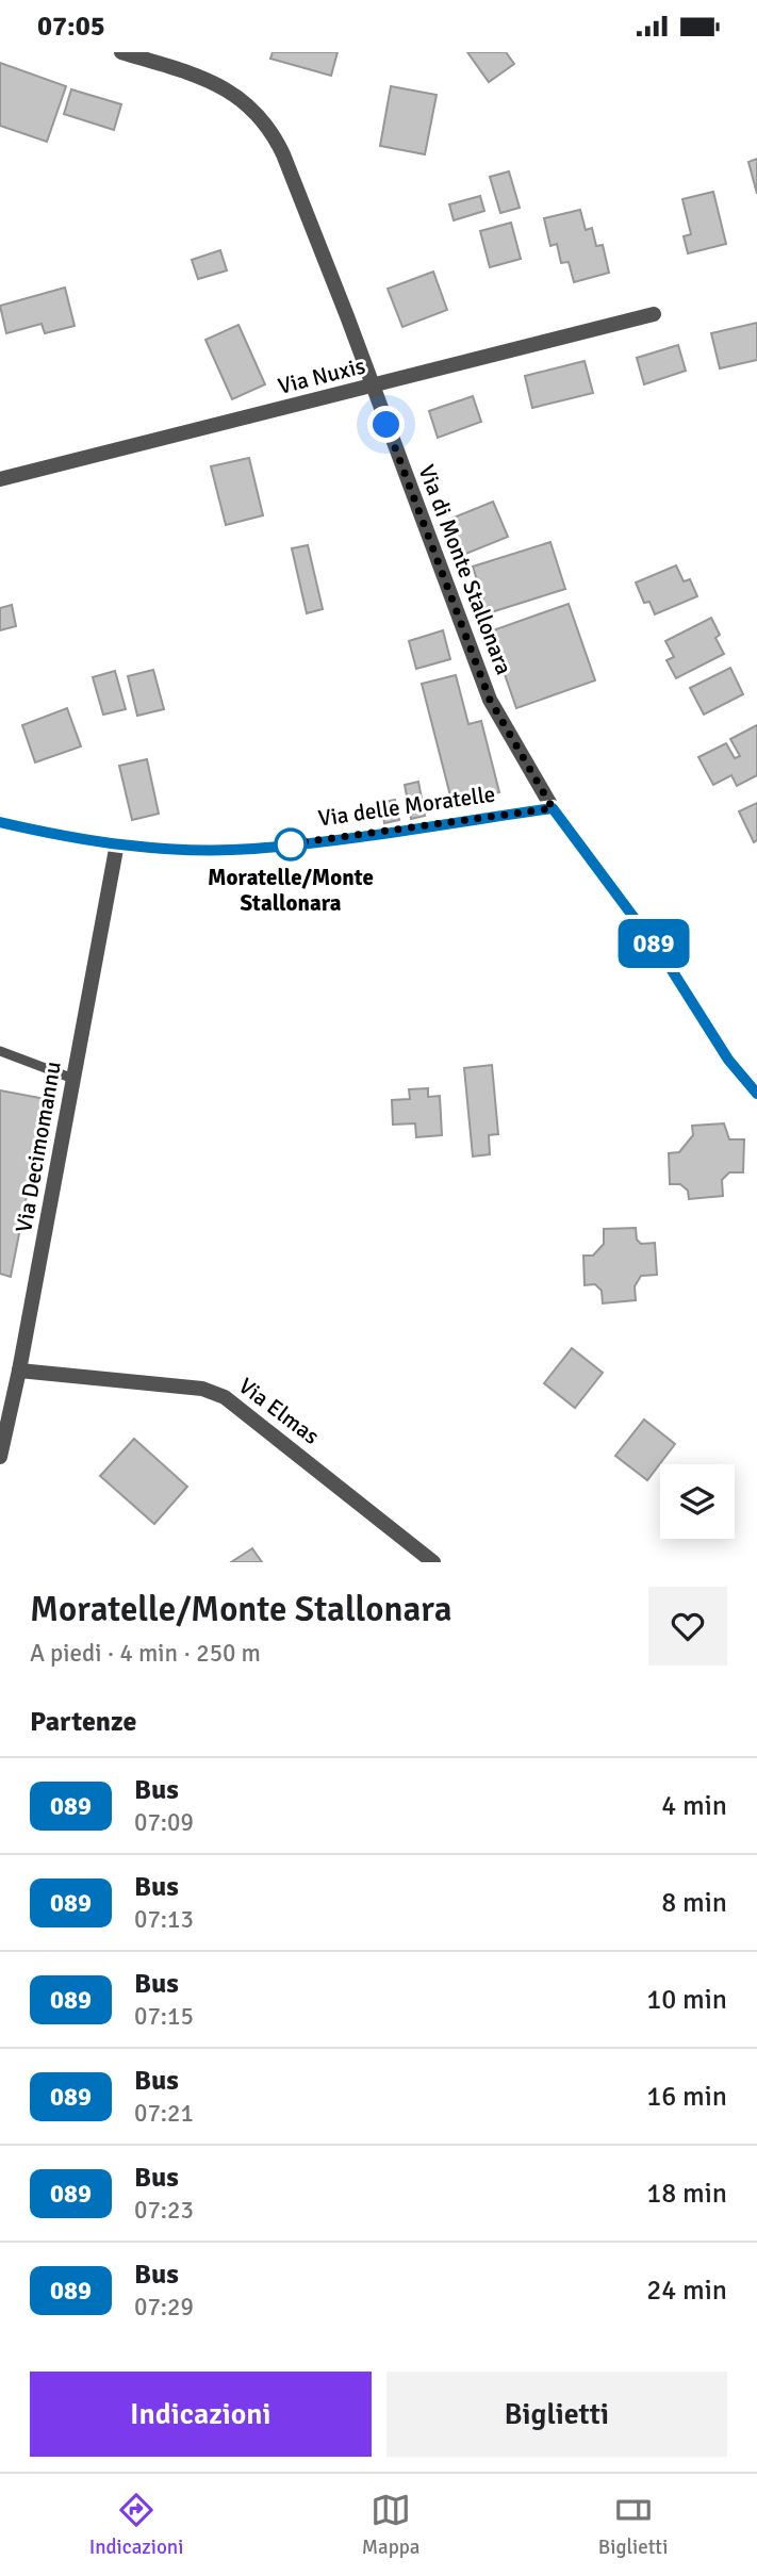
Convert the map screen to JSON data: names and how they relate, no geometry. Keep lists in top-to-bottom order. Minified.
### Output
{"streets":{"street":["Via Nuxis","Via di Monte Stallonara","Via delle Moratelle","Via Decimomannu","Via Elmas"]},"crossings":[["Via Nuxis","Via di Monte Stallonara"],["Via di Monte Stallonara","Via delle Moratelle"],["Via delle Moratelle","Via Decimomannu"],["Via Decimomannu","Via Elmas"]],"places":["Moratelle/Monte Stallonara"],"lines":["bus line 089"],"page":{"status":"07:05","on_map":"089","heading":[["Moratelle/Monte Stallonara","A piedi · 4 min · 250 m"],"Partenze"],"list":[{"mark":"089","name":"Bus","note":"07:09","value":"4 min"},{"mark":"089","name":"Bus","note":"07:13","value":"8 min"},{"mark":"089","name":"Bus","note":"07:15","value":"10 min"},{"mark":"089","name":"Bus","note":"07:21","value":"16 min"},{"mark":"089","name":"Bus","note":"07:23","value":"18 min"},{"mark":"089","name":"Bus","note":"07:29","value":"24 min"}],"buttons":["Indicazioni","Biglietti"],"tabs":["Indicazioni","Mappa","Biglietti"]}}
